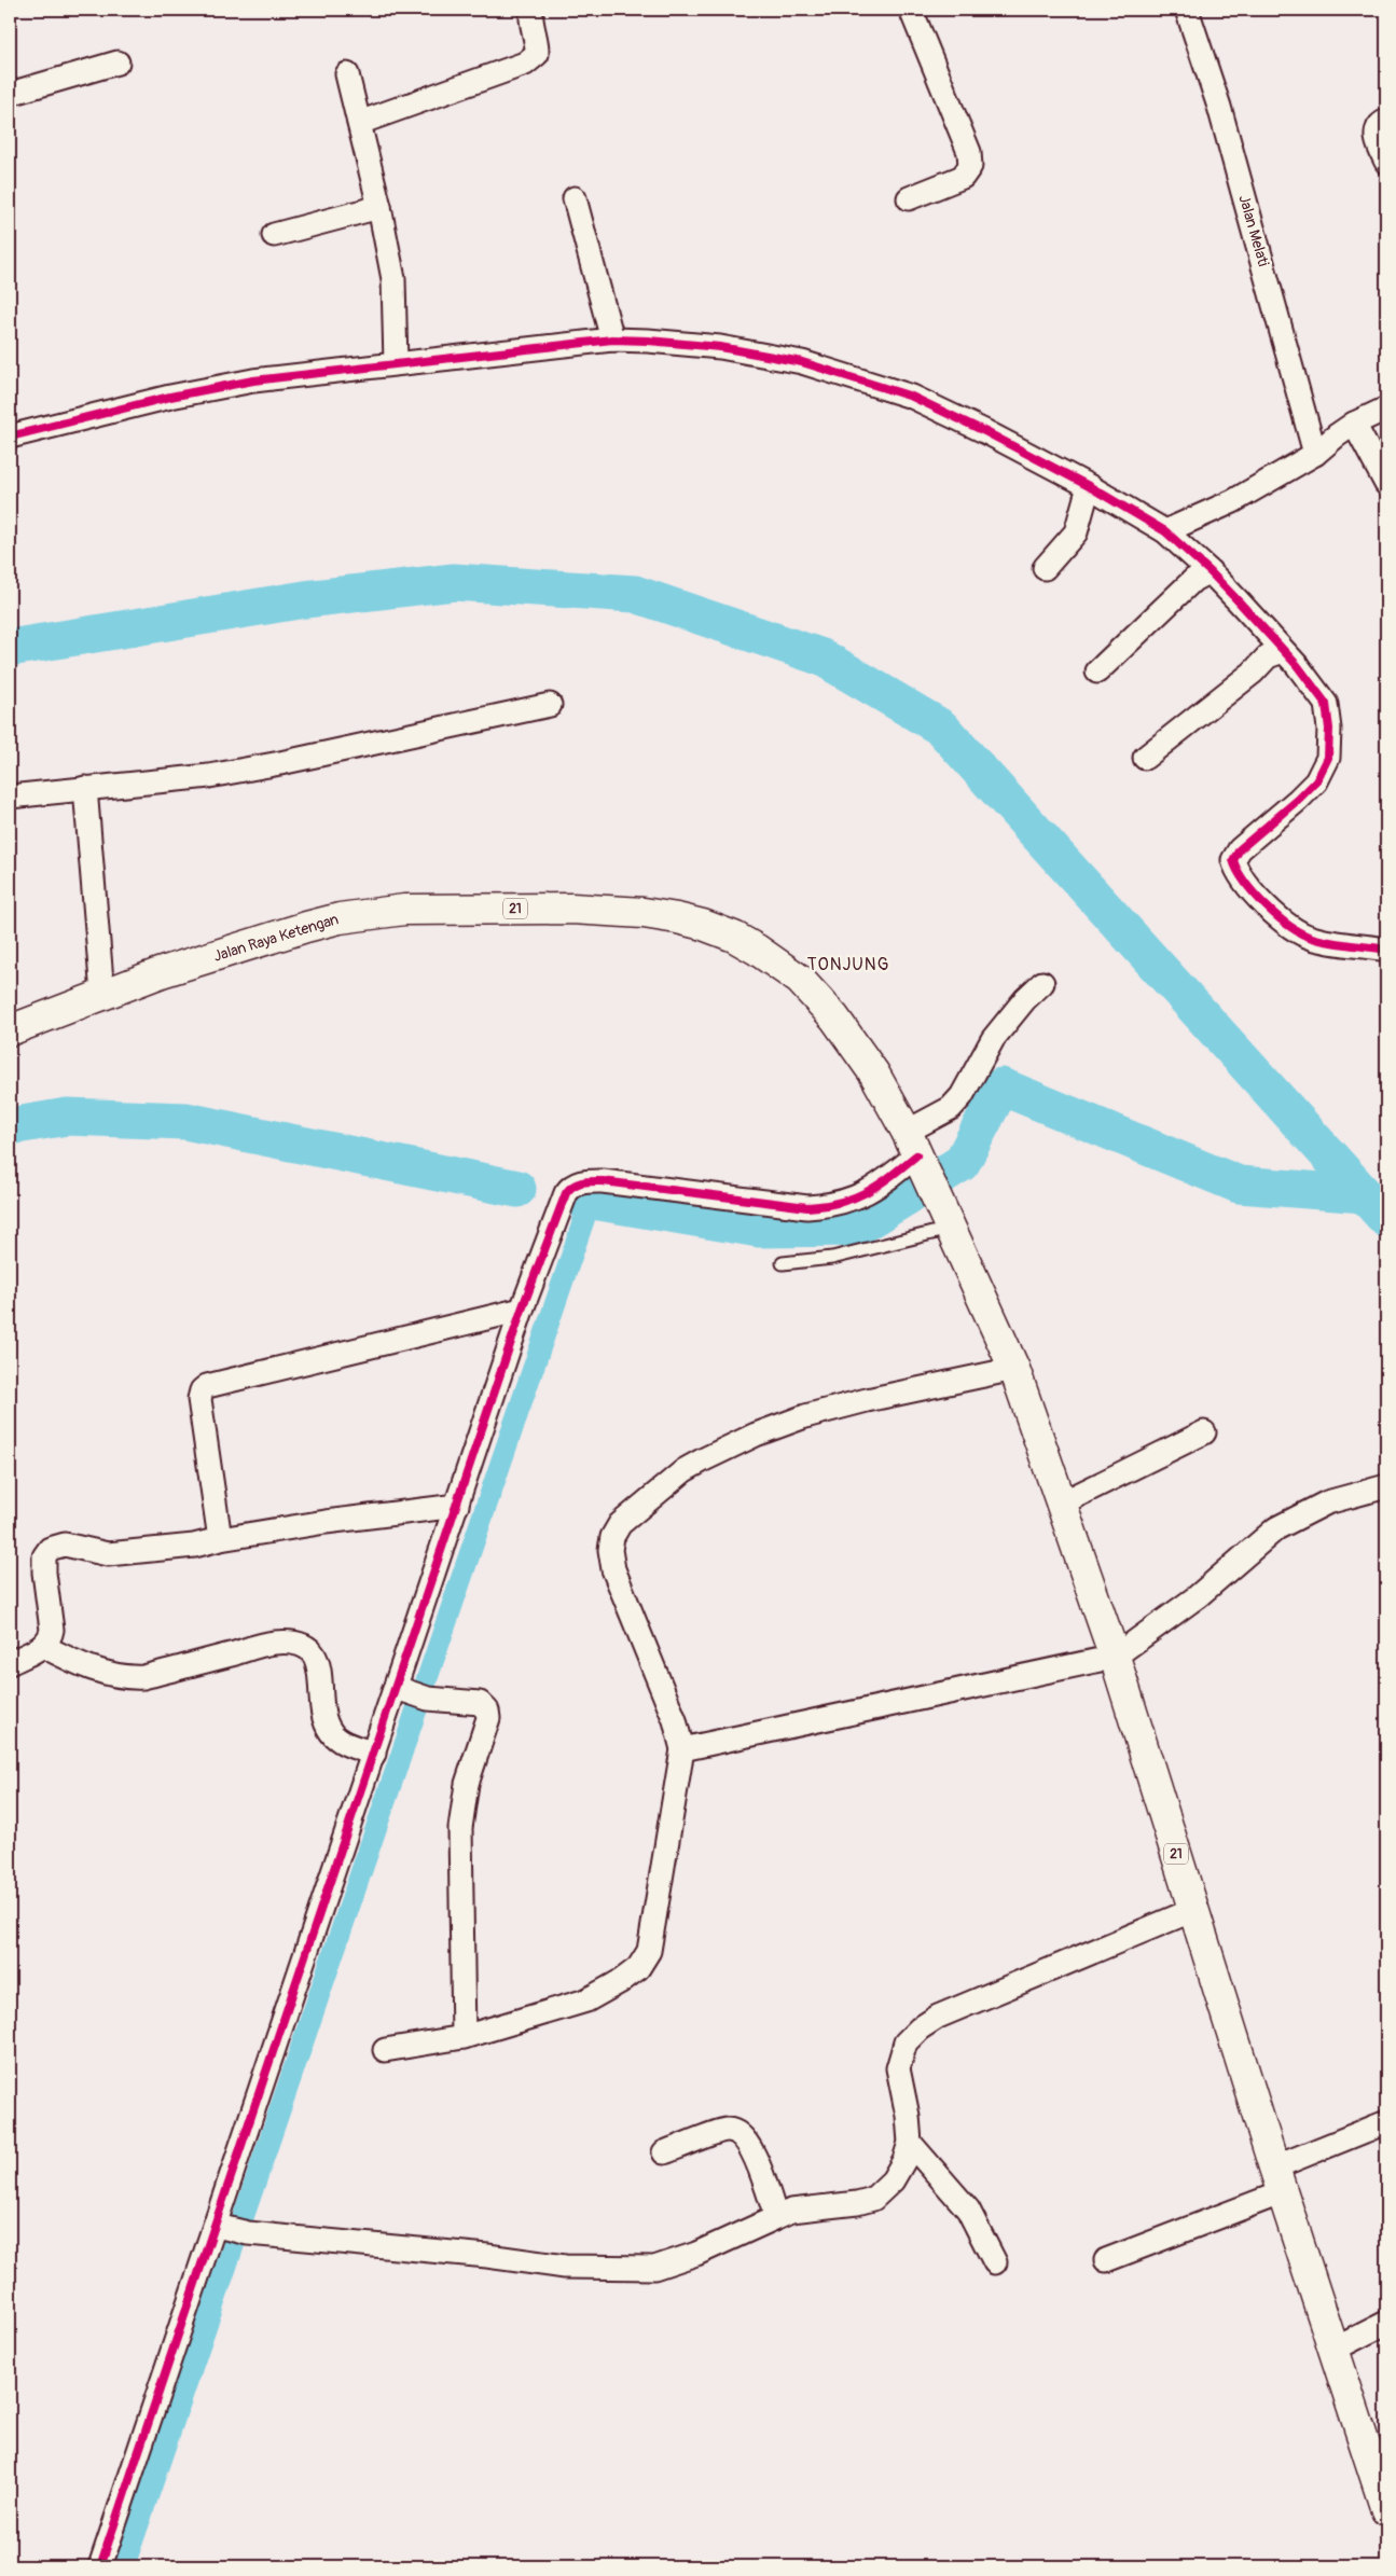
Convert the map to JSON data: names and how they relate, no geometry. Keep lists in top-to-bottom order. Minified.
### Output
{"streets":{"highway":["21","Jalan Raya Ketengan"],"street":["Jalan Melati"]},"crossings":[["21","Jalan Raya Ketengan"]],"districts":["TONJUNG"]}
